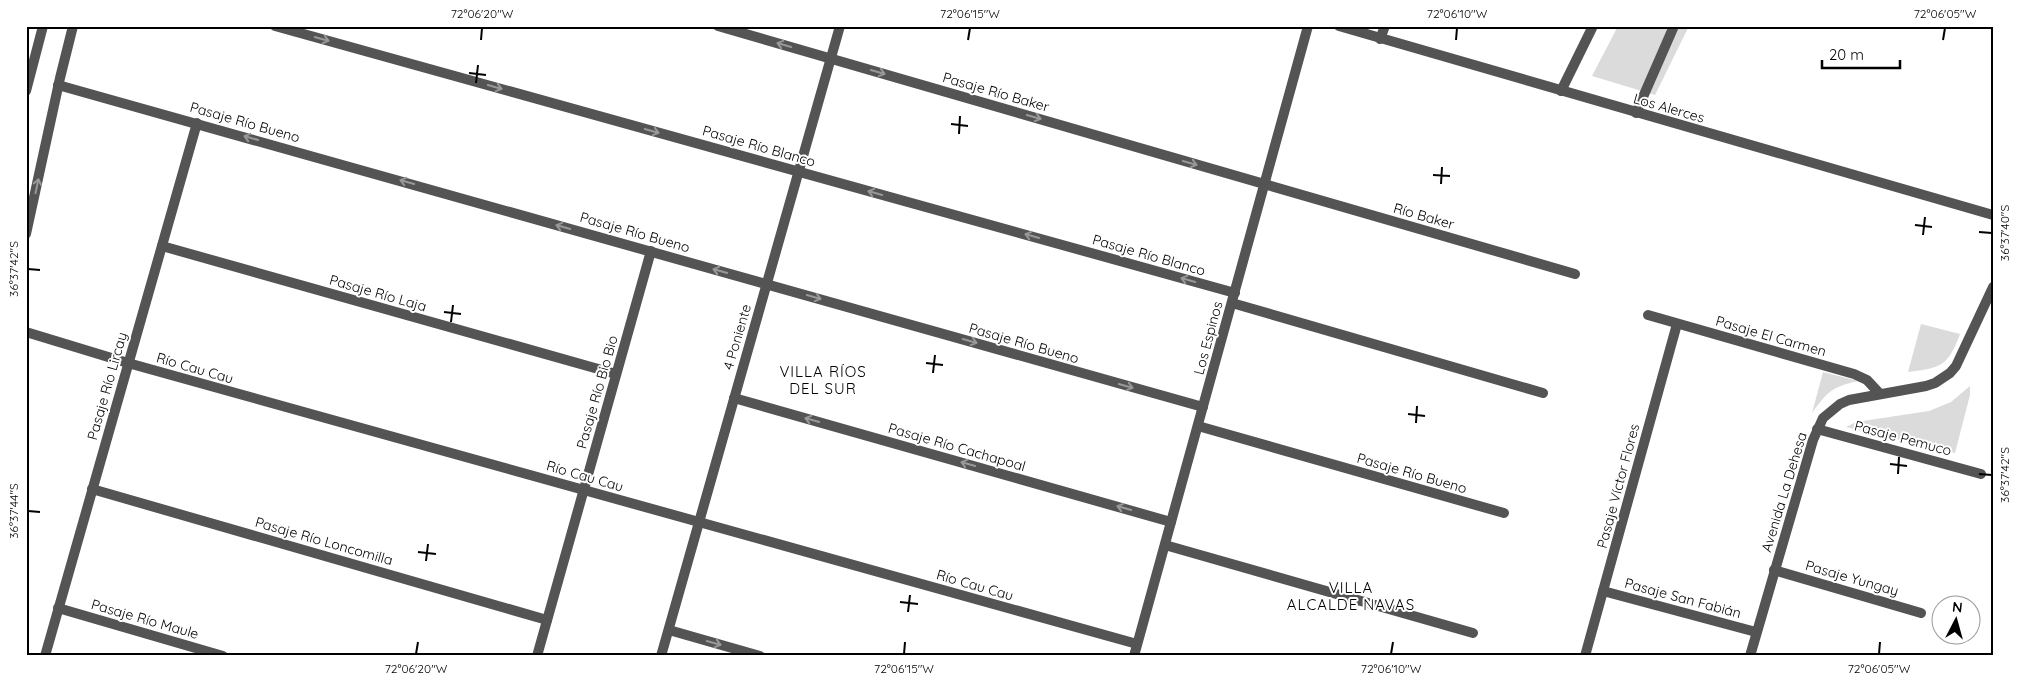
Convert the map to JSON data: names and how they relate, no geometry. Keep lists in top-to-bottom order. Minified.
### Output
{"streets":{"street":["Pasaje Río Baker","Los Alerces","Pasaje Río Bueno","Pasaje Río Blanco","Río Baker","Pasaje Río Laja","Pasaje El Carmen","4 Poniente","Los Espinos","Río Cau Cau","Pasaje Río Lircay","Pasaje Río Bio Bio","Pasaje Pemuco","Pasaje Río Cachapoal","Pasaje Víctor Flores","Avenida La Dehesa","Pasaje Río Loncomilla","Pasaje Yungay","Pasaje San Fabián","Pasaje Río Maule"]},"crossings":[["Pasaje Río Baker","Río Baker"],["Pasaje Río Baker","4 Poniente"],["Pasaje Río Baker","Los Espinos"],["Pasaje Río Bueno","4 Poniente"],["Pasaje Río Bueno","Los Espinos"],["Pasaje Río Bueno","Pasaje Río Lircay"],["Pasaje Río Bueno","Pasaje Río Bio Bio"],["Pasaje Río Blanco","4 Poniente"],["Pasaje Río Blanco","Los Espinos"],["Río Baker","Los Espinos"],["Pasaje Río Laja","Pasaje Río Lircay"],["Pasaje Río Laja","Pasaje Río Bio Bio"],["Pasaje El Carmen","Pasaje Víctor Flores"],["Pasaje El Carmen","Avenida La Dehesa"],["4 Poniente","Río Cau Cau"],["4 Poniente","Pasaje Río Cachapoal"],["Los Espinos","Río Cau Cau"],["Los Espinos","Pasaje Río Cachapoal"],["Río Cau Cau","Pasaje Río Lircay"],["Río Cau Cau","Pasaje Río Bio Bio"],["Pasaje Río Lircay","Pasaje Río Loncomilla"],["Pasaje Río Lircay","Pasaje Río Maule"],["Pasaje Río Bio Bio","Pasaje Río Loncomilla"],["Pasaje Pemuco","Avenida La Dehesa"],["Pasaje Víctor Flores","Pasaje San Fabián"],["Avenida La Dehesa","Pasaje Yungay"],["Avenida La Dehesa","Pasaje San Fabián"]],"one_way":["Pasaje Río Cachapoal"],"districts":["VILLA RÍOS DEL SUR","VILLA ALCALDE NAVAS"],"scale_bar":"20 m","north":"top","coordinates":["72°06'20\"W","72°06'15\"W","72°06'10\"W","72°06'05\"W","36°37'40\"S","36°37'42\"S","36°37'44\"S"]}
